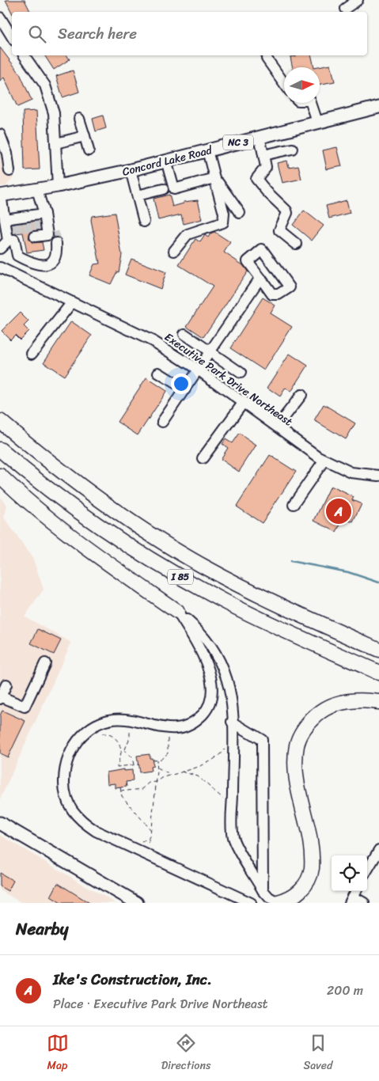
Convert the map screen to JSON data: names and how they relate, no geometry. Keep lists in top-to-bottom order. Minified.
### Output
{"streets":{"highway":["I 85"],"main road":["NC 3","Concord Lake Road"],"street":["Executive Park Drive Northeast"]},"north":"right","page":{"search":"Search here","pins":"A","heading":"Nearby","list":[{"mark":"A","name":"Ike's Construction, Inc.","note":"Place · Executive Park Drive Northeast","value":"200 m"}],"nav":["Map","Directions","Saved"]}}
